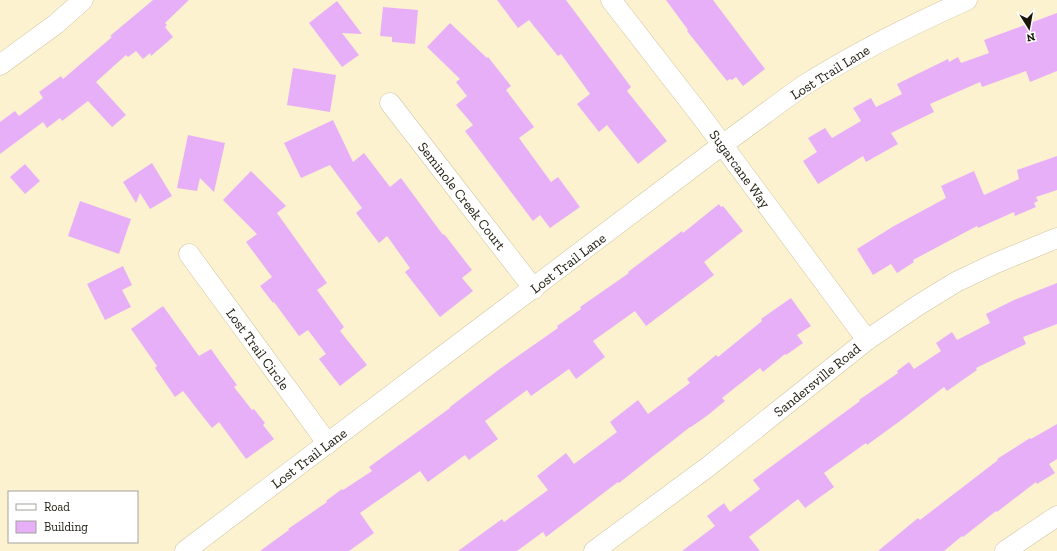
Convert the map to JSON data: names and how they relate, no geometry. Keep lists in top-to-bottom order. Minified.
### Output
{"streets":{"street":["Lost Trail Lane","Sugarcane Way","Seminole Creek Court","Lost Trail Circle","Sandersville Road"]},"crossings":[["Lost Trail Lane","Sugarcane Way"],["Lost Trail Lane","Seminole Creek Court"],["Lost Trail Lane","Lost Trail Circle"],["Sugarcane Way","Sandersville Road"]],"legend":["Road","Building"],"north":"bottom"}
